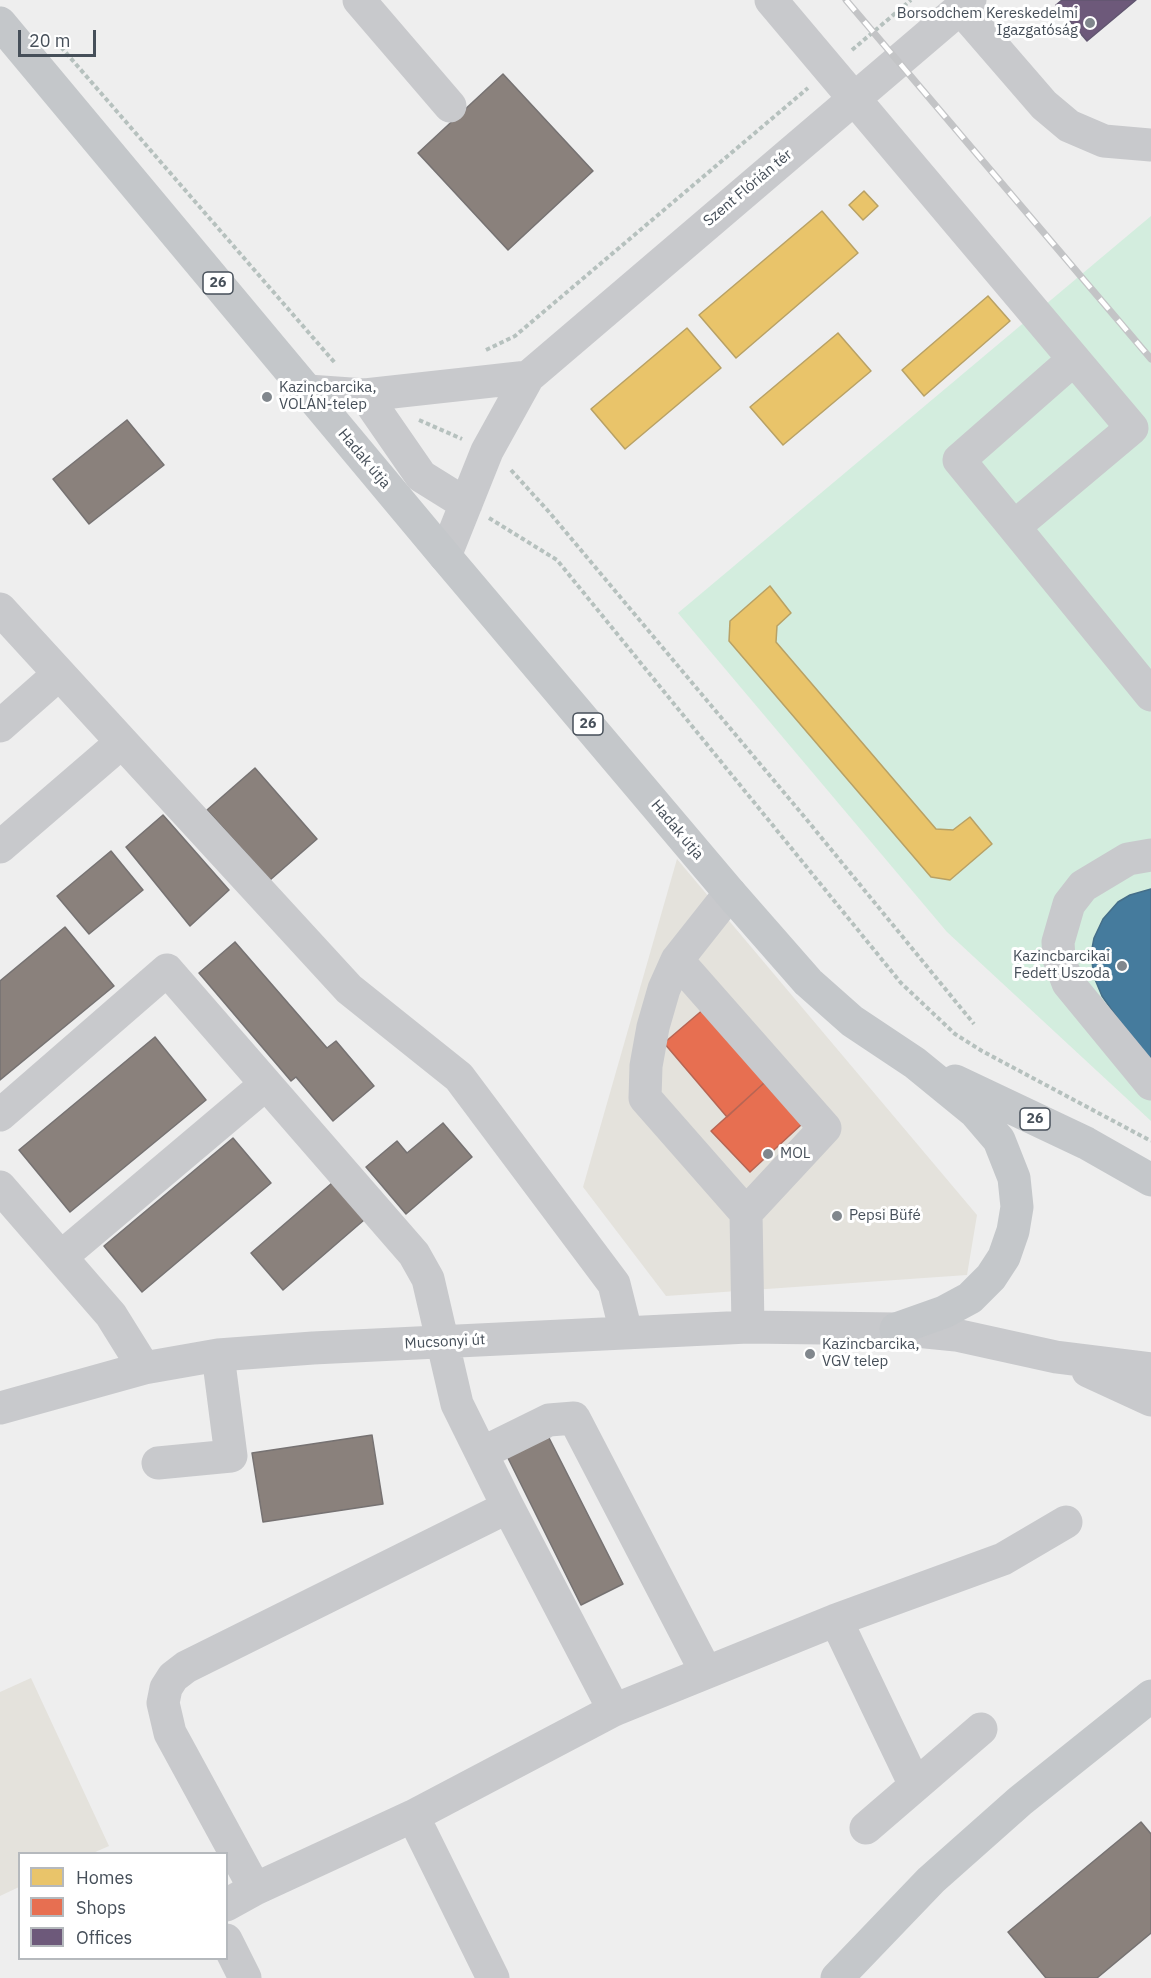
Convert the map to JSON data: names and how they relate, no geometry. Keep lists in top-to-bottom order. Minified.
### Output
{"streets":{"main road":["26","Hadak útja"],"street":["Szent Flórián tér","Mucsonyi út"]},"crossings":[["Szent Flórián tér","Hadak útja"],["26","Hadak útja"]],"places":["Borsodchem Kereskedelmi Igazgatóság","Kazincbarcika, VOLÁN-telep","Kazincbarcikai Fedett Uszoda","MOL","Pepsi Büfé","Kazincbarcika, VGV telep"],"legend":["Homes","Shops","Offices"],"scale_bar":"20 m"}
